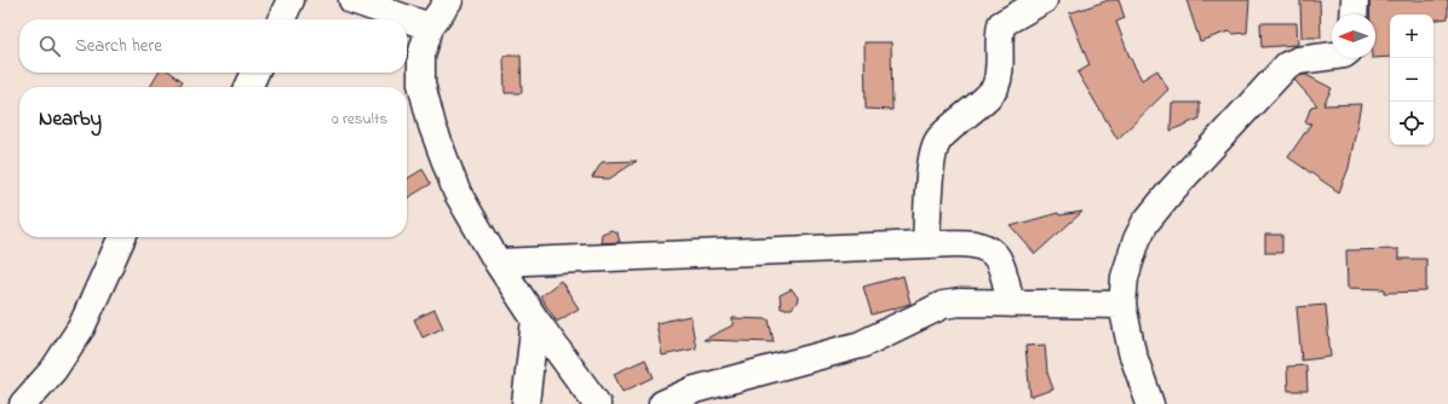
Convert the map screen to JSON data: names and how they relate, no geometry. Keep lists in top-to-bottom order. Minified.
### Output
{"north":"left","page":{"map_buttons":["+","−"],"search":"Search here","heading":["Nearby","0 results"]}}
